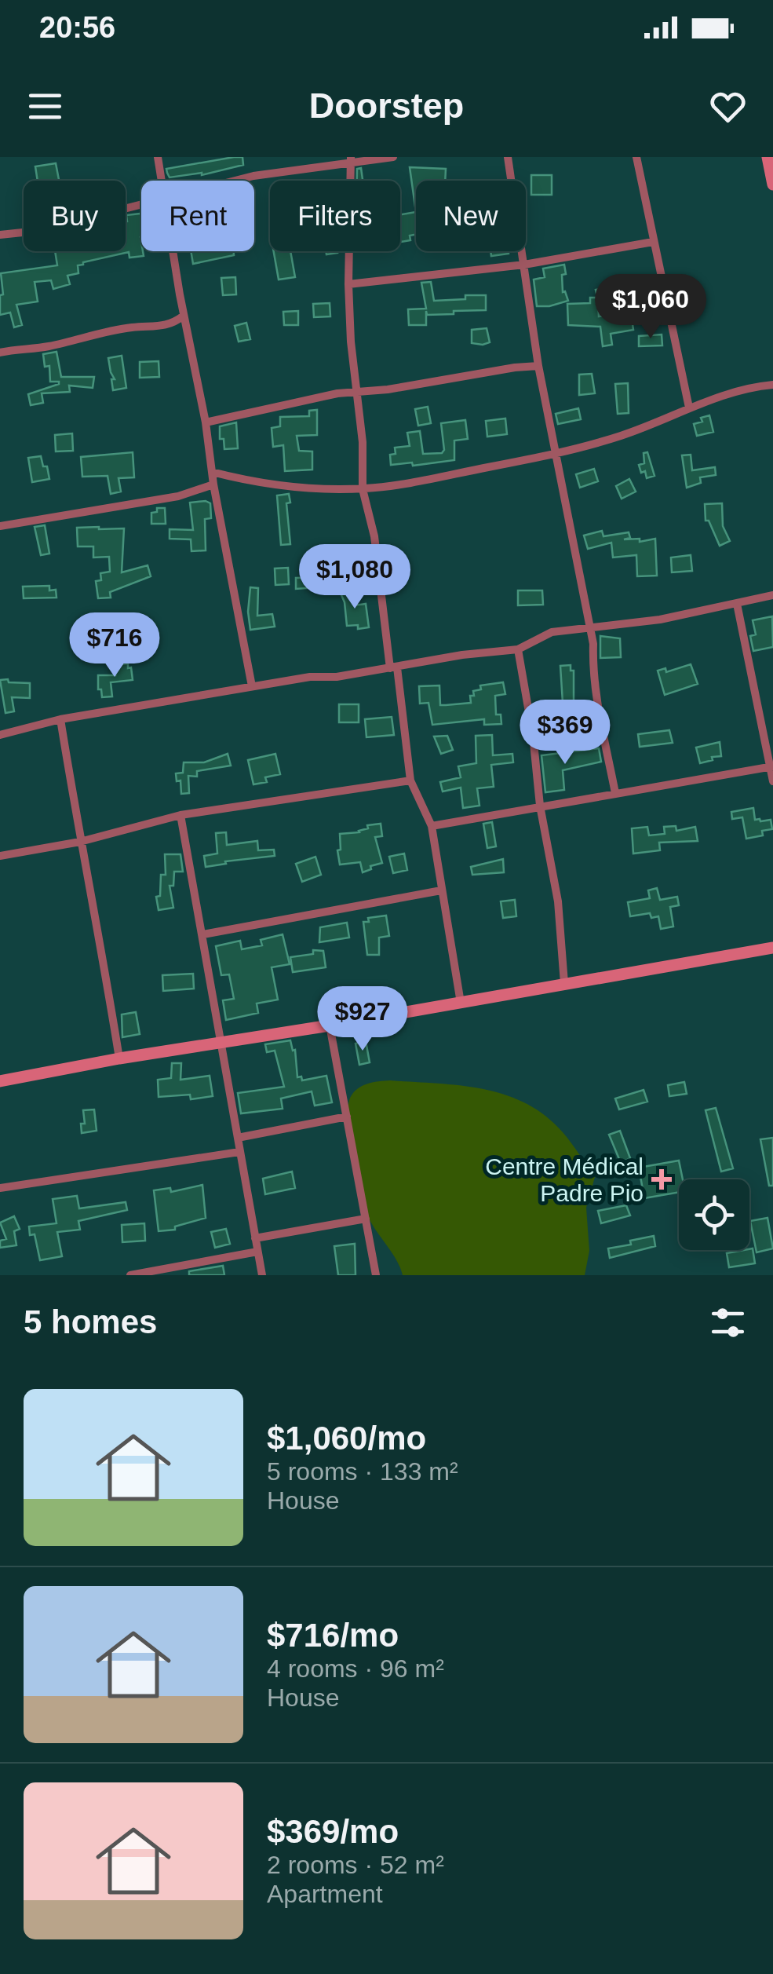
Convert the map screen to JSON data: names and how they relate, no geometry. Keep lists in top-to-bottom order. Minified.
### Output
{"places":{"health":["Centre Médical Padre Pio"]},"page":{"status":"20:56","header":"Doorstep","chip":["Buy","Rent","Filters","New"],"price":["$1,060","$1,080","$716","$369","$927"],"heading":"5 homes","list":[{"name":"$1,060/mo","note":"5 rooms · 133 m² · House"},{"name":"$716/mo","note":"4 rooms · 96 m² · House"},{"name":"$369/mo","note":"2 rooms · 52 m² · Apartment"}]}}
